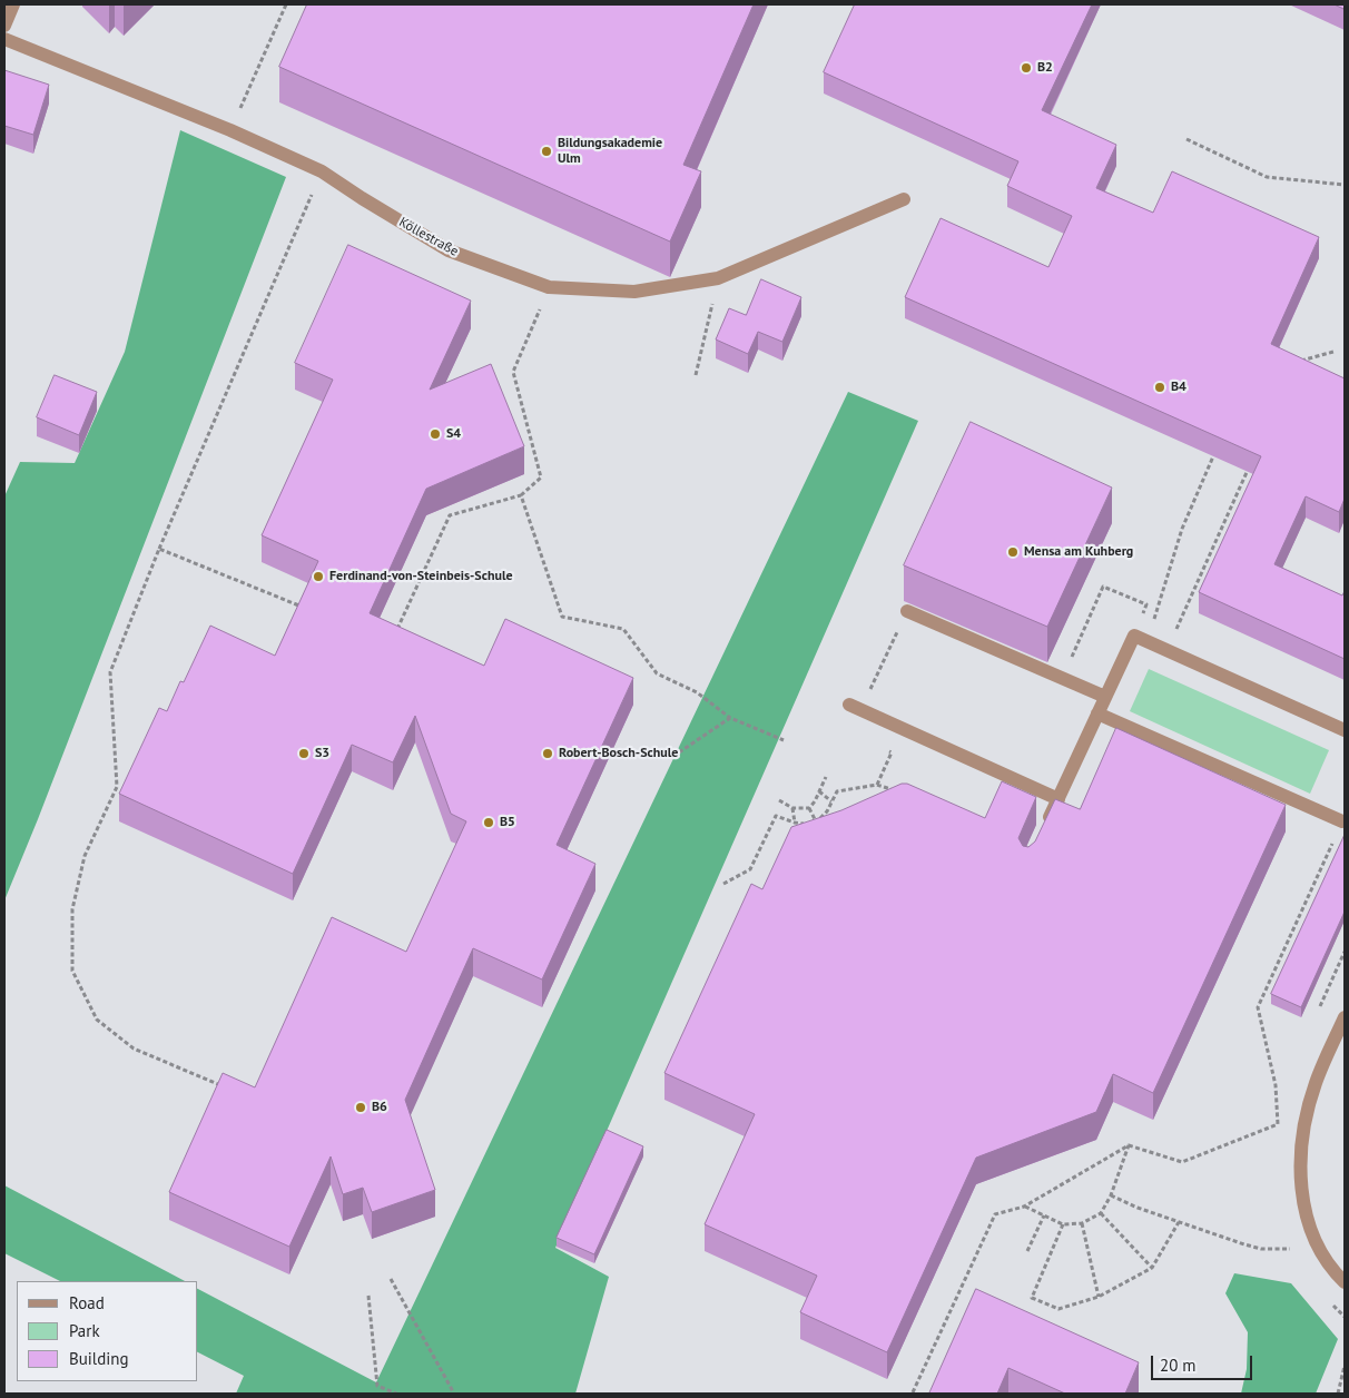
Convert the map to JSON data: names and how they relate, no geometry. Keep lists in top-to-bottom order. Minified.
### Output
{"streets":{"street":["Köllestraße"]},"places":["B2","Bildungsakademie Ulm","B4","S4","Mensa am Kuhberg","Ferdinand-von-Steinbeis-Schule","S3","Robert-Bosch-Schule","B5","B6"],"legend":["Road","Park","Building"],"scale_bar":"20 m"}
